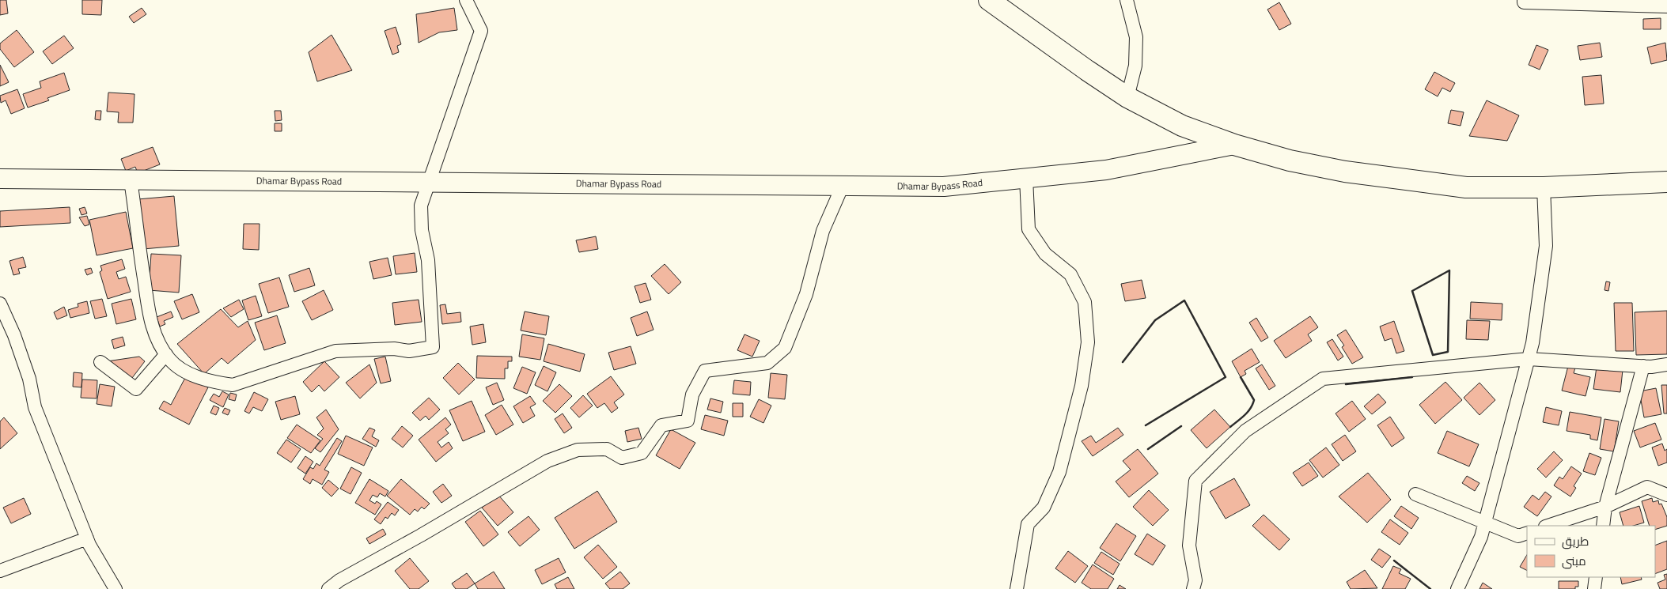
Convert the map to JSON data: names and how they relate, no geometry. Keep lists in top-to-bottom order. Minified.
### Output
{"streets":{"main road":["Dhamar Bypass Road"]},"legend":["طريق","مبنى"]}
